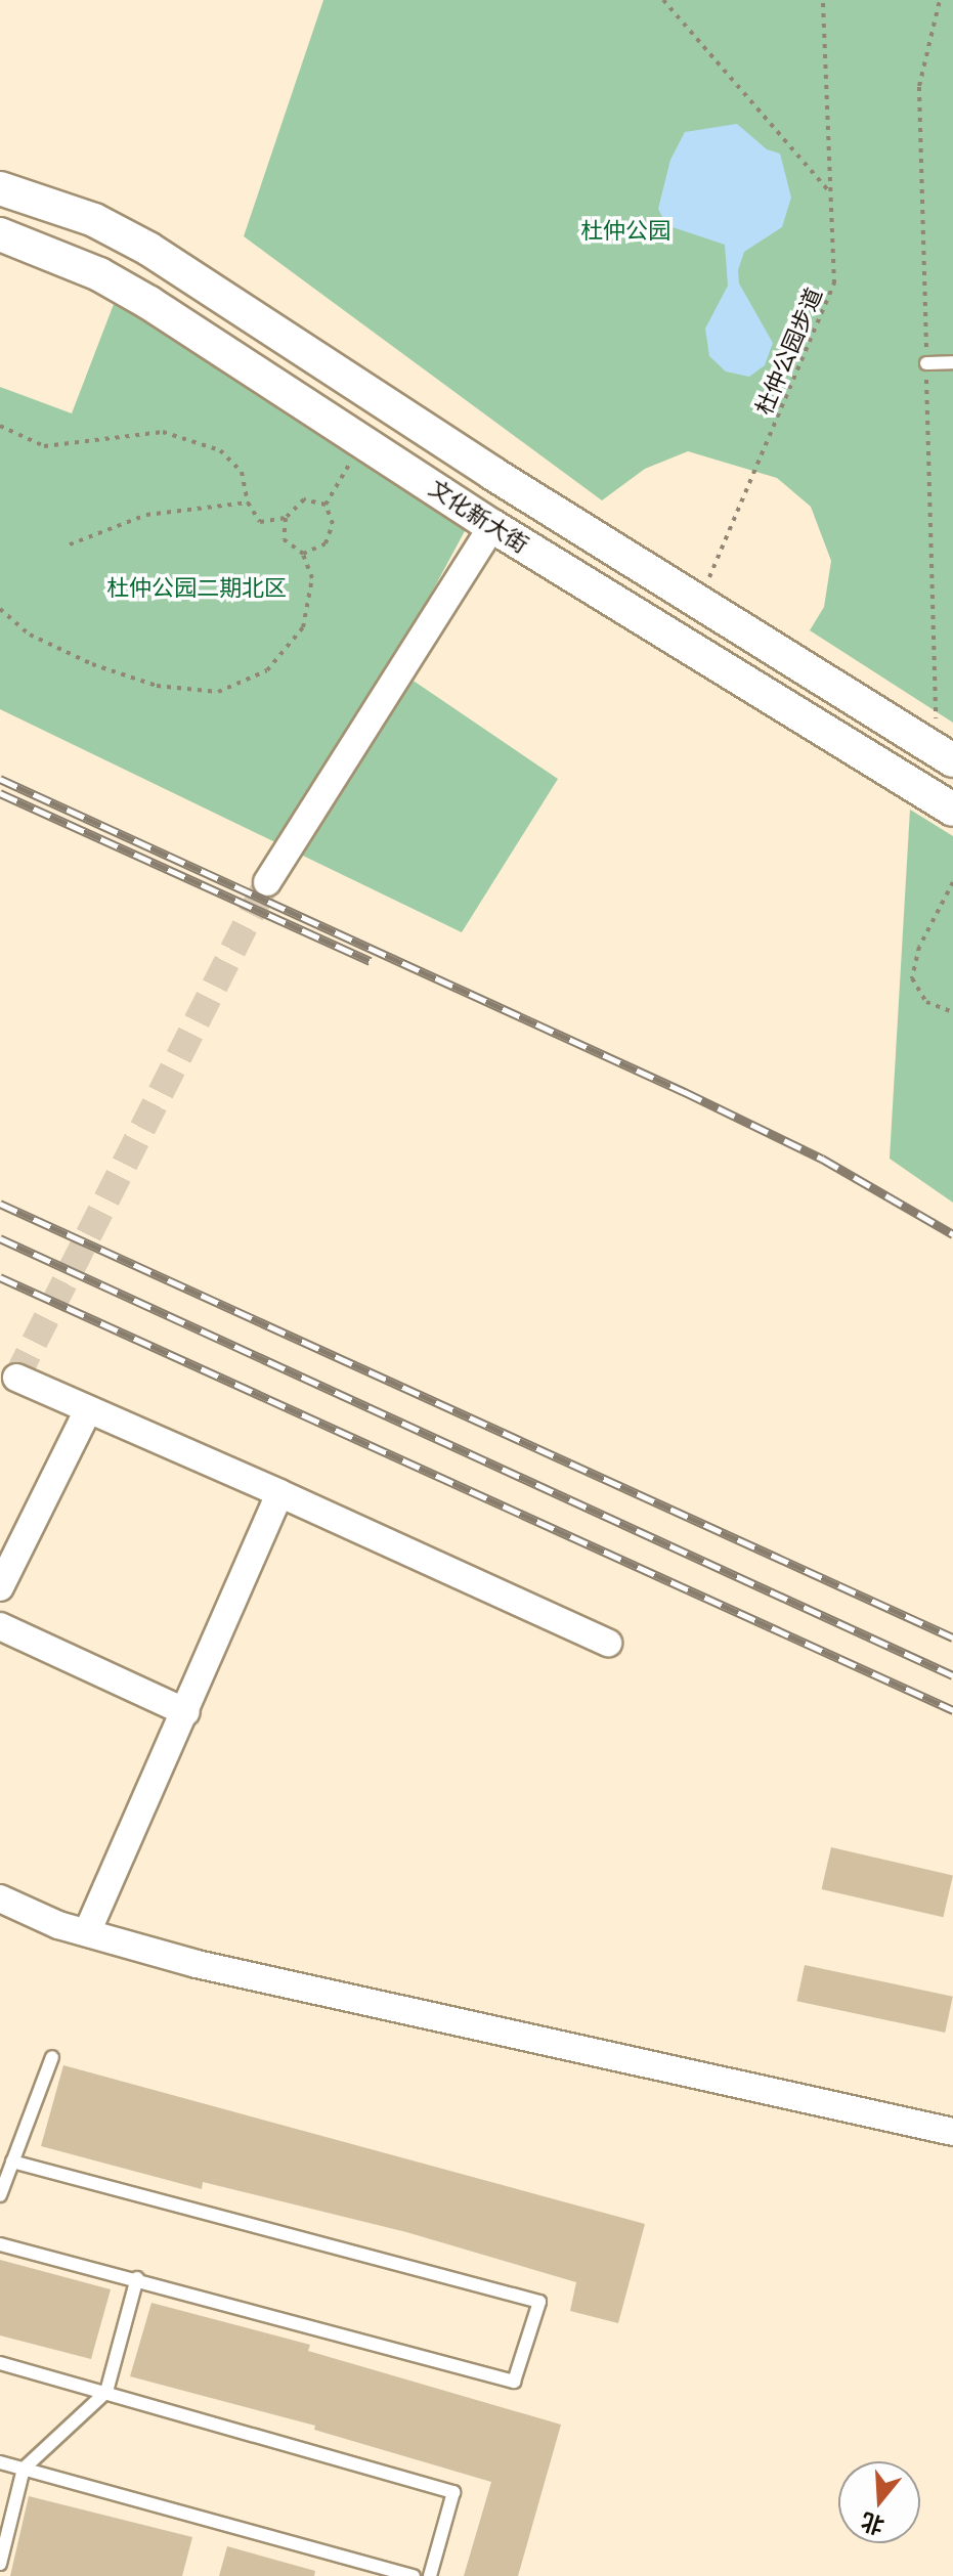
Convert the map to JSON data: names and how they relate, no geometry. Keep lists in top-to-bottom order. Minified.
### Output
{"streets":{"street":["文化新大街"],"path":["杜仲公园步道"]},"crossings":[["杜仲公园步道","文化新大街"]],"parks":["杜仲公园","杜仲公园二期北区"],"north":"bottom"}
